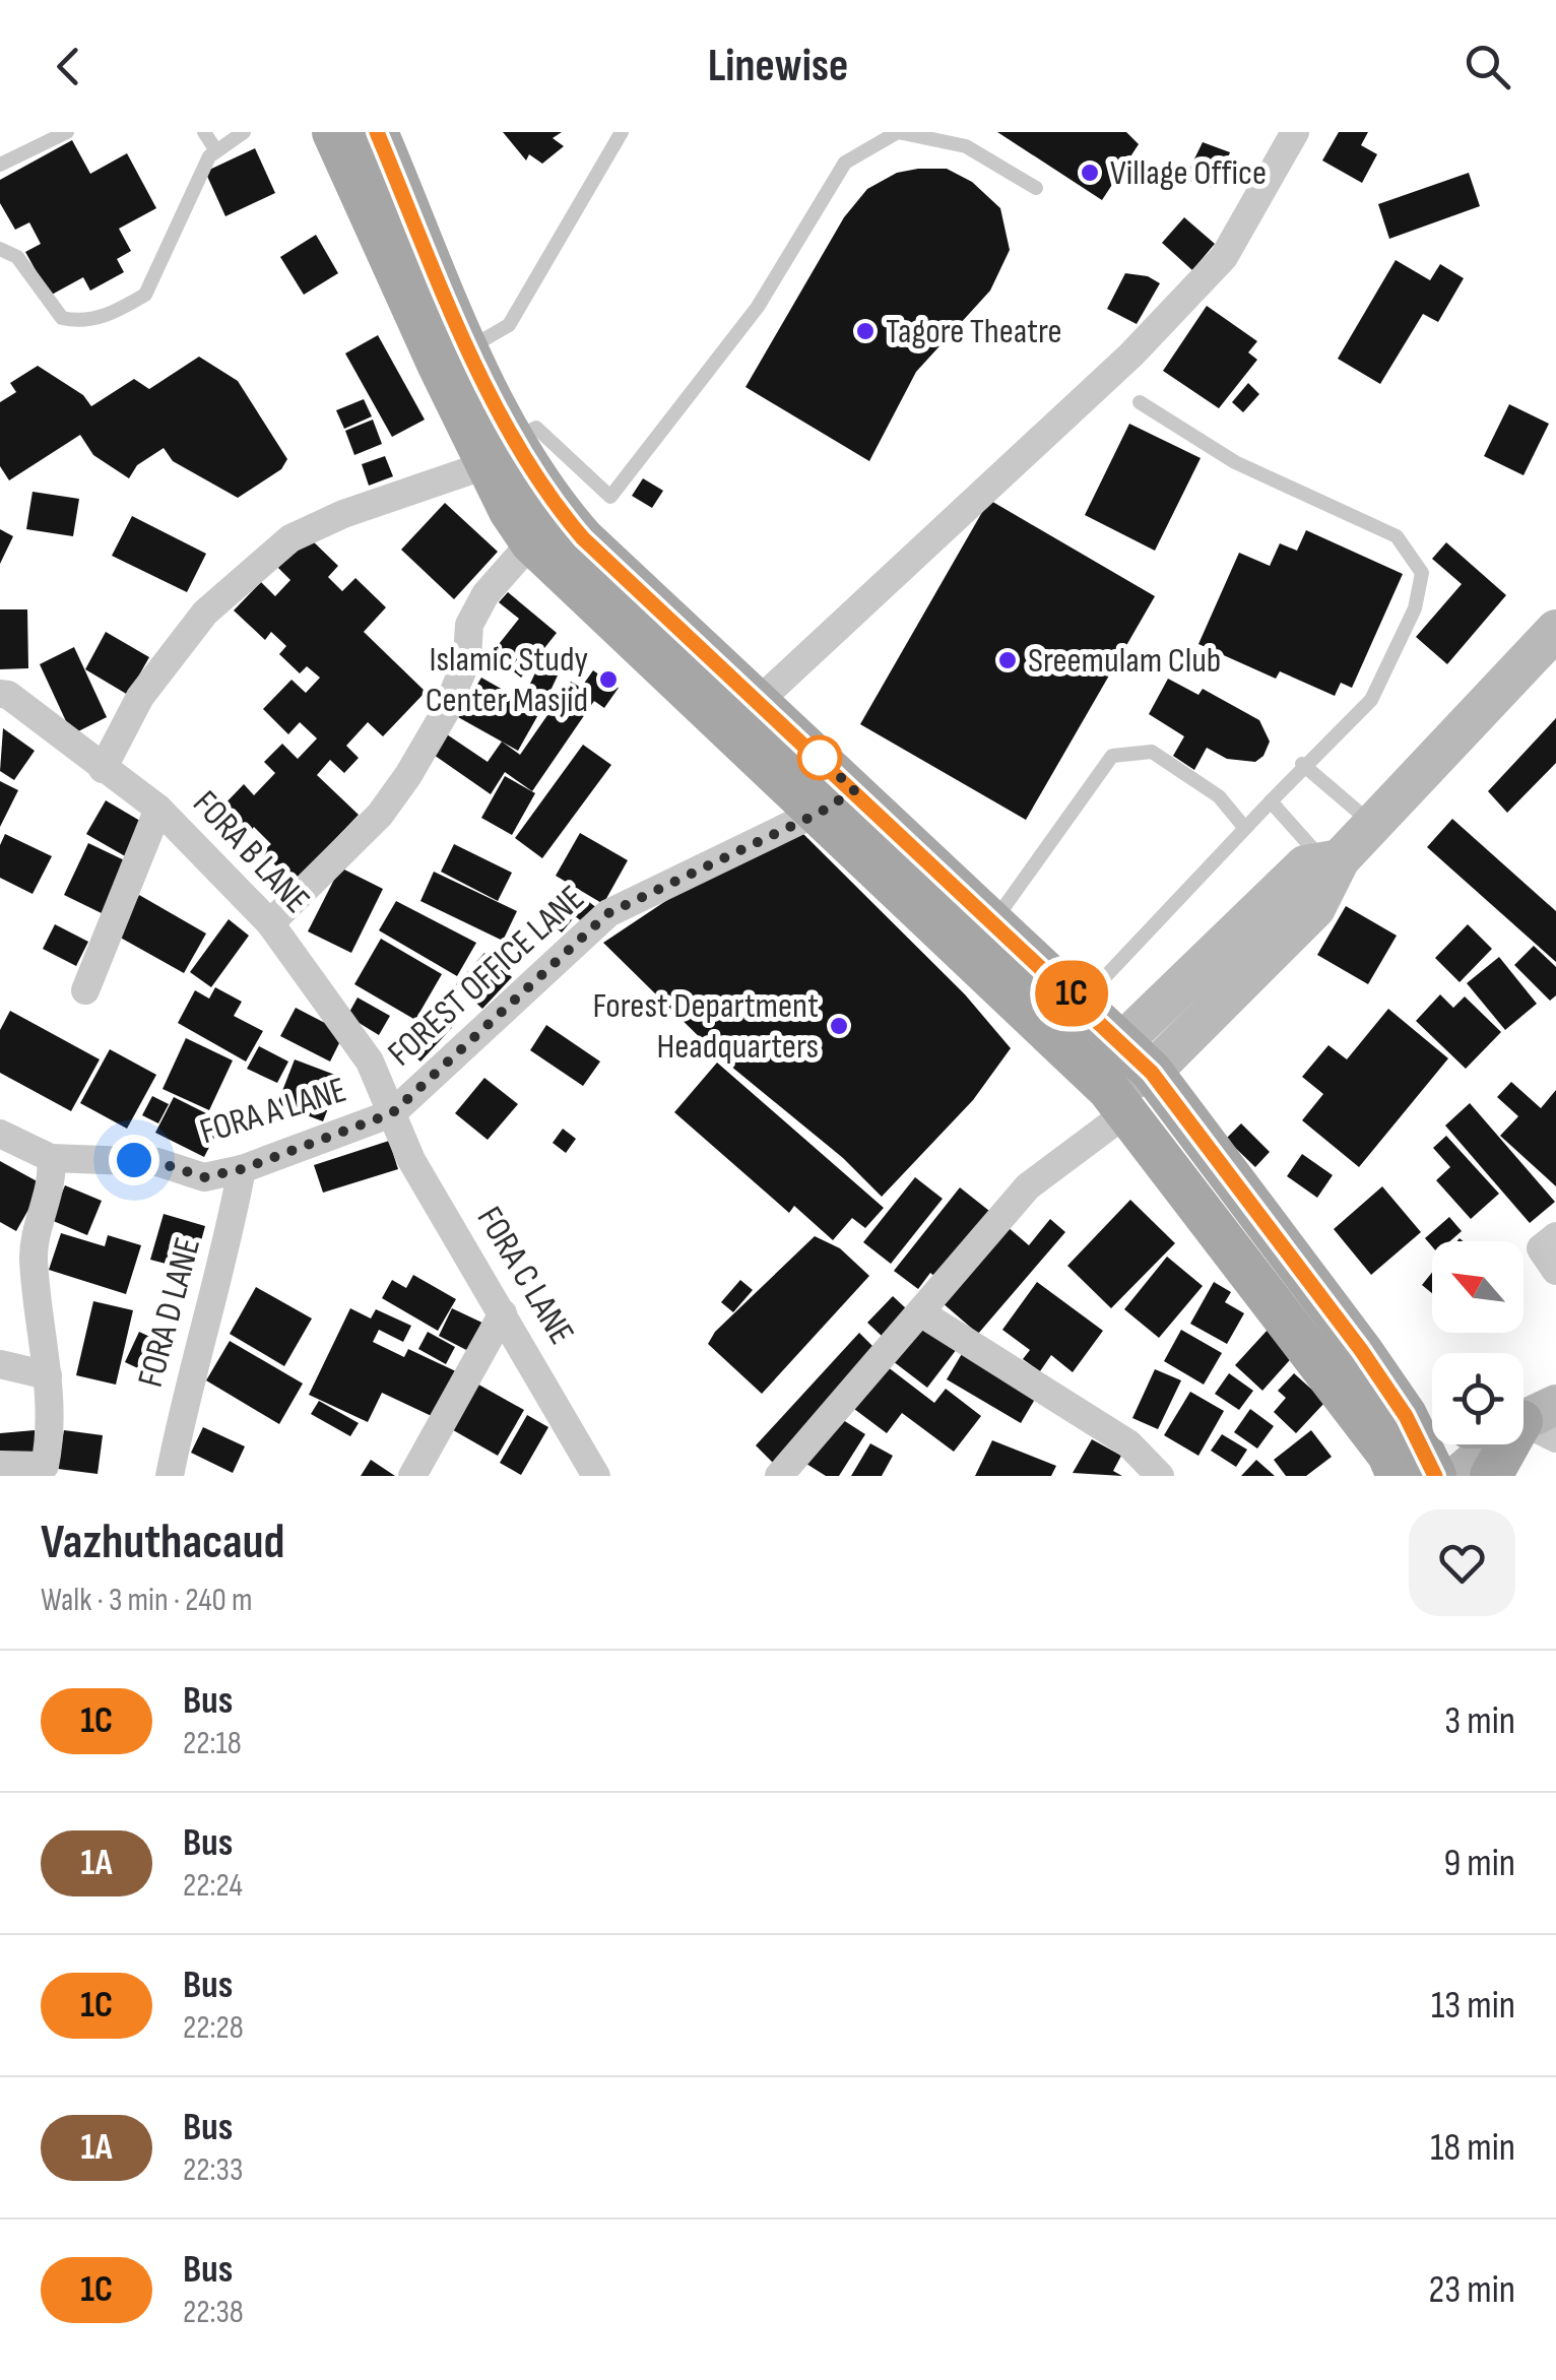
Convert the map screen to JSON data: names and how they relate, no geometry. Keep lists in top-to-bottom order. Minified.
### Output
{"streets":{"street":["FORA B LANE","FOREST OFFICE LANE","FORA A LANE","FORA C LANE","FORA D LANE"]},"crossings":[["FORA B LANE","FOREST OFFICE LANE"],["FORA B LANE","FORA A LANE"],["FORA B LANE","FORA C LANE"],["FOREST OFFICE LANE","FORA A LANE"],["FOREST OFFICE LANE","FORA C LANE"],["FORA A LANE","FORA C LANE"],["FORA A LANE","FORA D LANE"]],"places":["Village Office","Tagore Theatre","Sreemulam Club","Islamic Study Center Masjid","Forest Department Headquarters"],"lines":["bus line 1C"],"north":"top left","page":{"header":"Linewise","on_map":"1C","heading":["Vazhuthacaud","Walk · 3 min · 240 m"],"list":[{"mark":"1C","name":"Bus","note":"22:18","value":"3 min"},{"mark":"1A","name":"Bus","note":"22:24","value":"9 min"},{"mark":"1C","name":"Bus","note":"22:28","value":"13 min"},{"mark":"1A","name":"Bus","note":"22:33","value":"18 min"},{"mark":"1C","name":"Bus","note":"22:38","value":"23 min"}]}}
